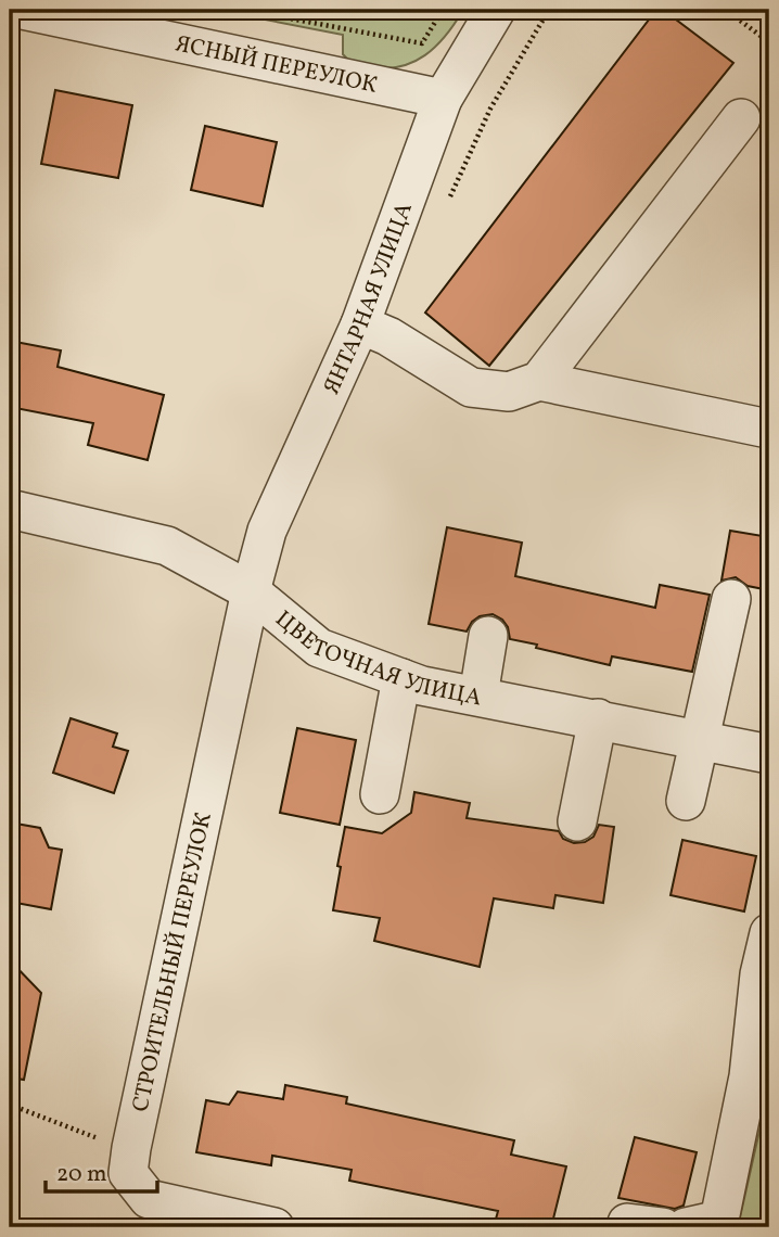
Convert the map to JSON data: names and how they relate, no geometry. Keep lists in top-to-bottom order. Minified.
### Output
{"streets":{"street":["ЯСНЫЙ ПЕРЕУЛОК","ЯНТАРНАЯ УЛИЦА","ЦВЕТОЧНАЯ УЛИЦА","СТРОИТЕЛЬНЫЙ ПЕРЕУЛОК"]},"crossings":[["ЯСНЫЙ ПЕРЕУЛОК","ЯНТАРНАЯ УЛИЦА"],["ЯНТАРНАЯ УЛИЦА","ЦВЕТОЧНАЯ УЛИЦА"],["ЯНТАРНАЯ УЛИЦА","СТРОИТЕЛЬНЫЙ ПЕРЕУЛОК"],["ЦВЕТОЧНАЯ УЛИЦА","СТРОИТЕЛЬНЫЙ ПЕРЕУЛОК"]],"scale_bar":"20 m"}
